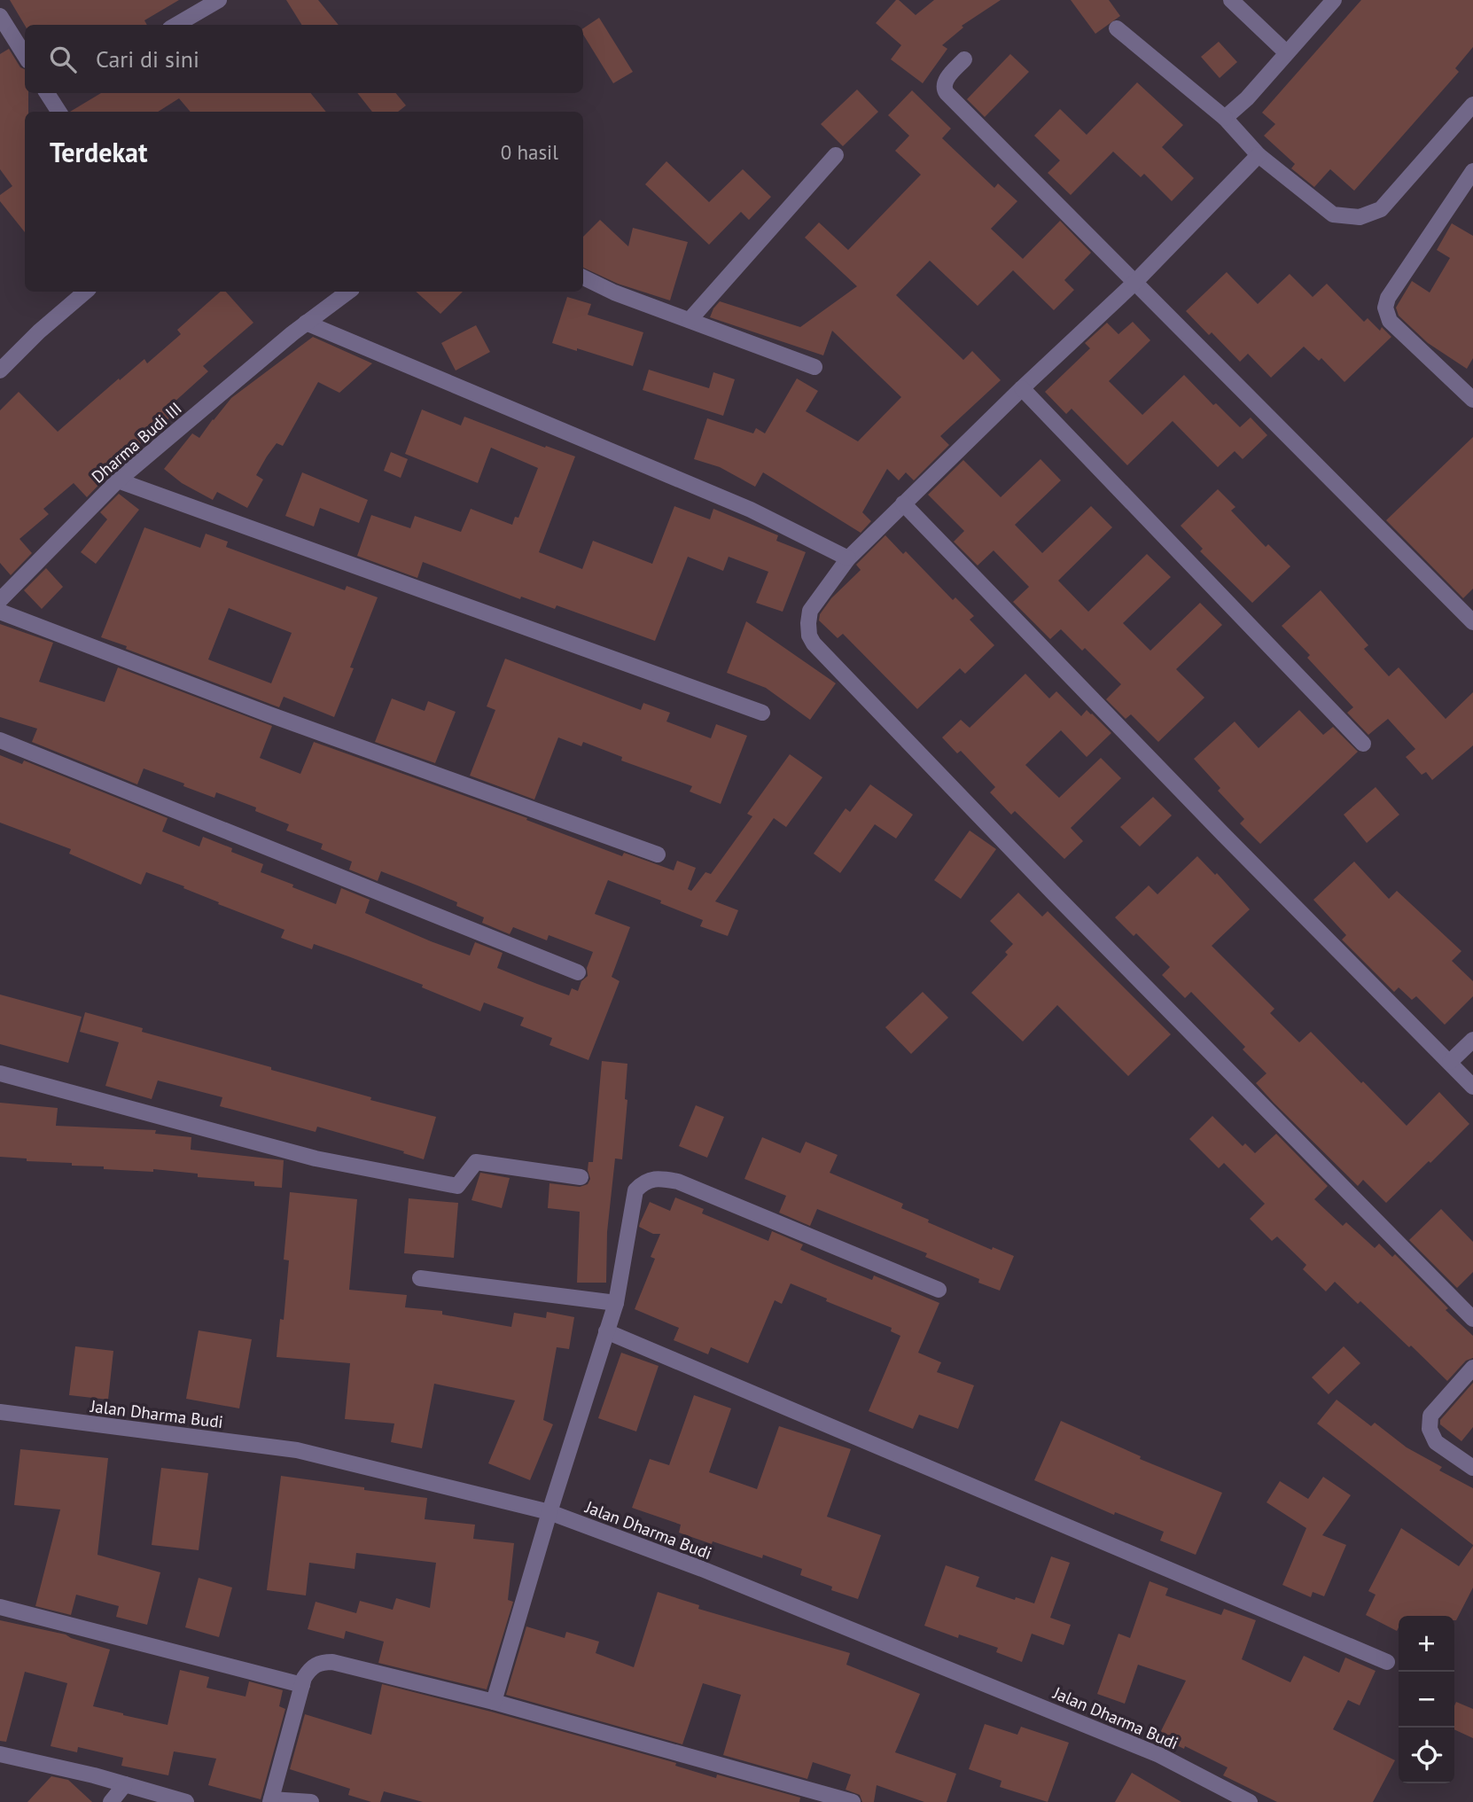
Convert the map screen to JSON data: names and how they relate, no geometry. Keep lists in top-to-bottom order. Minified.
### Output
{"streets":{"street":["Dharma Budi III","Jalan Dharma Budi"]},"page":{"search":"Cari di sini","heading":["Terdekat","0 hasil"],"map_buttons":["+","−"]}}
